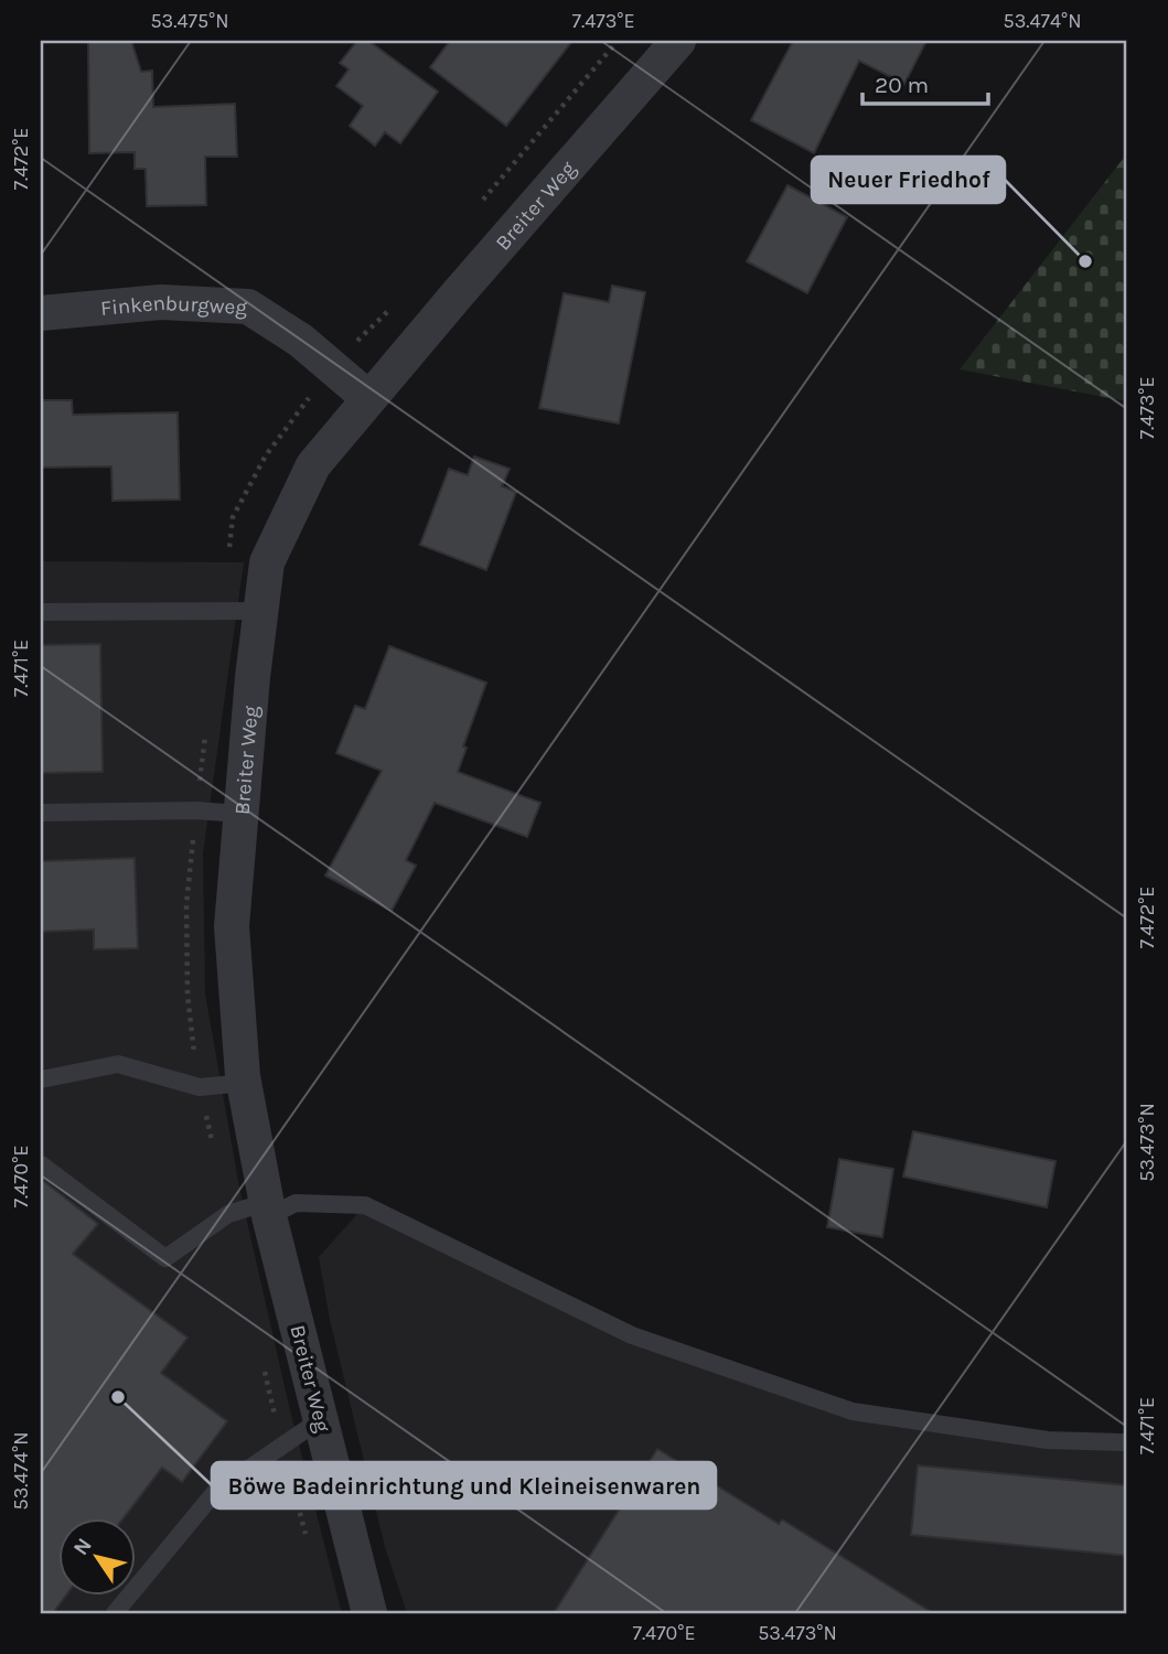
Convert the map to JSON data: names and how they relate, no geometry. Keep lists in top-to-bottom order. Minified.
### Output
{"streets":{"street":["Breiter Weg","Finkenburgweg"]},"crossings":[["Breiter Weg","Finkenburgweg"]],"places":["Neuer Friedhof","Böwe Badeinrichtung und Kleineisenwaren"],"scale_bar":"20 m","north":"top left","coordinates":["53.475°N","7.473°E","53.474°N","7.472°E","7.471°E","53.473°N","7.470°E"]}
